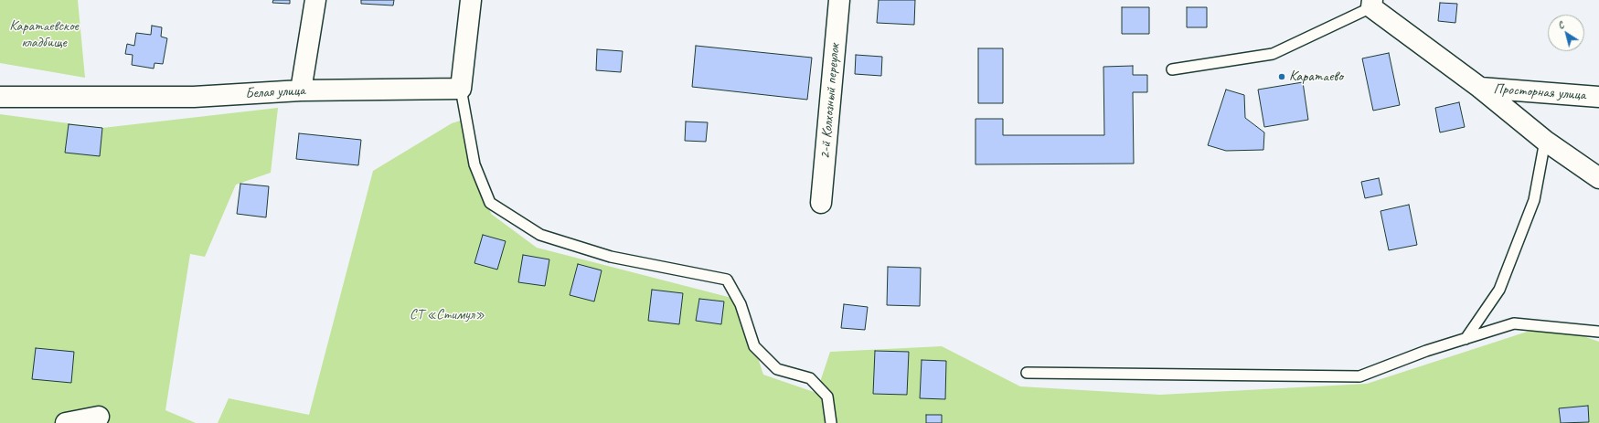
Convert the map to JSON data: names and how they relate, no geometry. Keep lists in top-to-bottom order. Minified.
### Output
{"streets":{"street":["Белая улица","Просторная улица","2-й Колхозный переулок"]},"parks":["Каратаевское кладбище","СТ «Стимул»"],"places":["Каратаево"],"north":"top left"}
